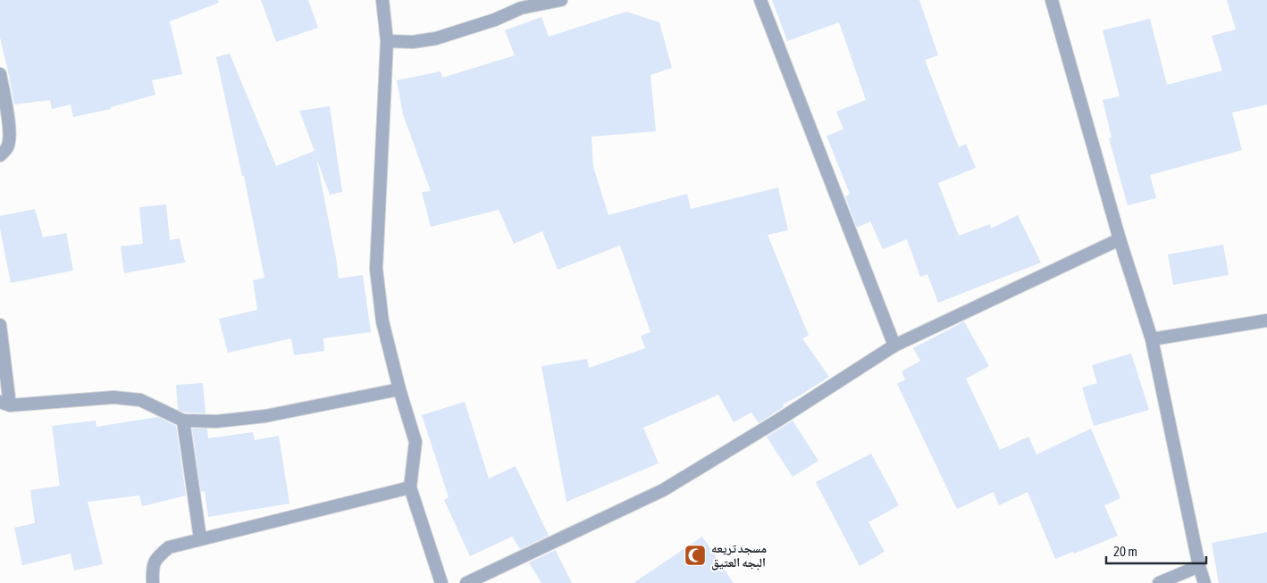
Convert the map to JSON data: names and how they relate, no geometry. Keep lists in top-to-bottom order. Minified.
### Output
{"places":{"mosque":["مسجد تريعه البجه العتيق"]},"scale_bar":"20 m"}
